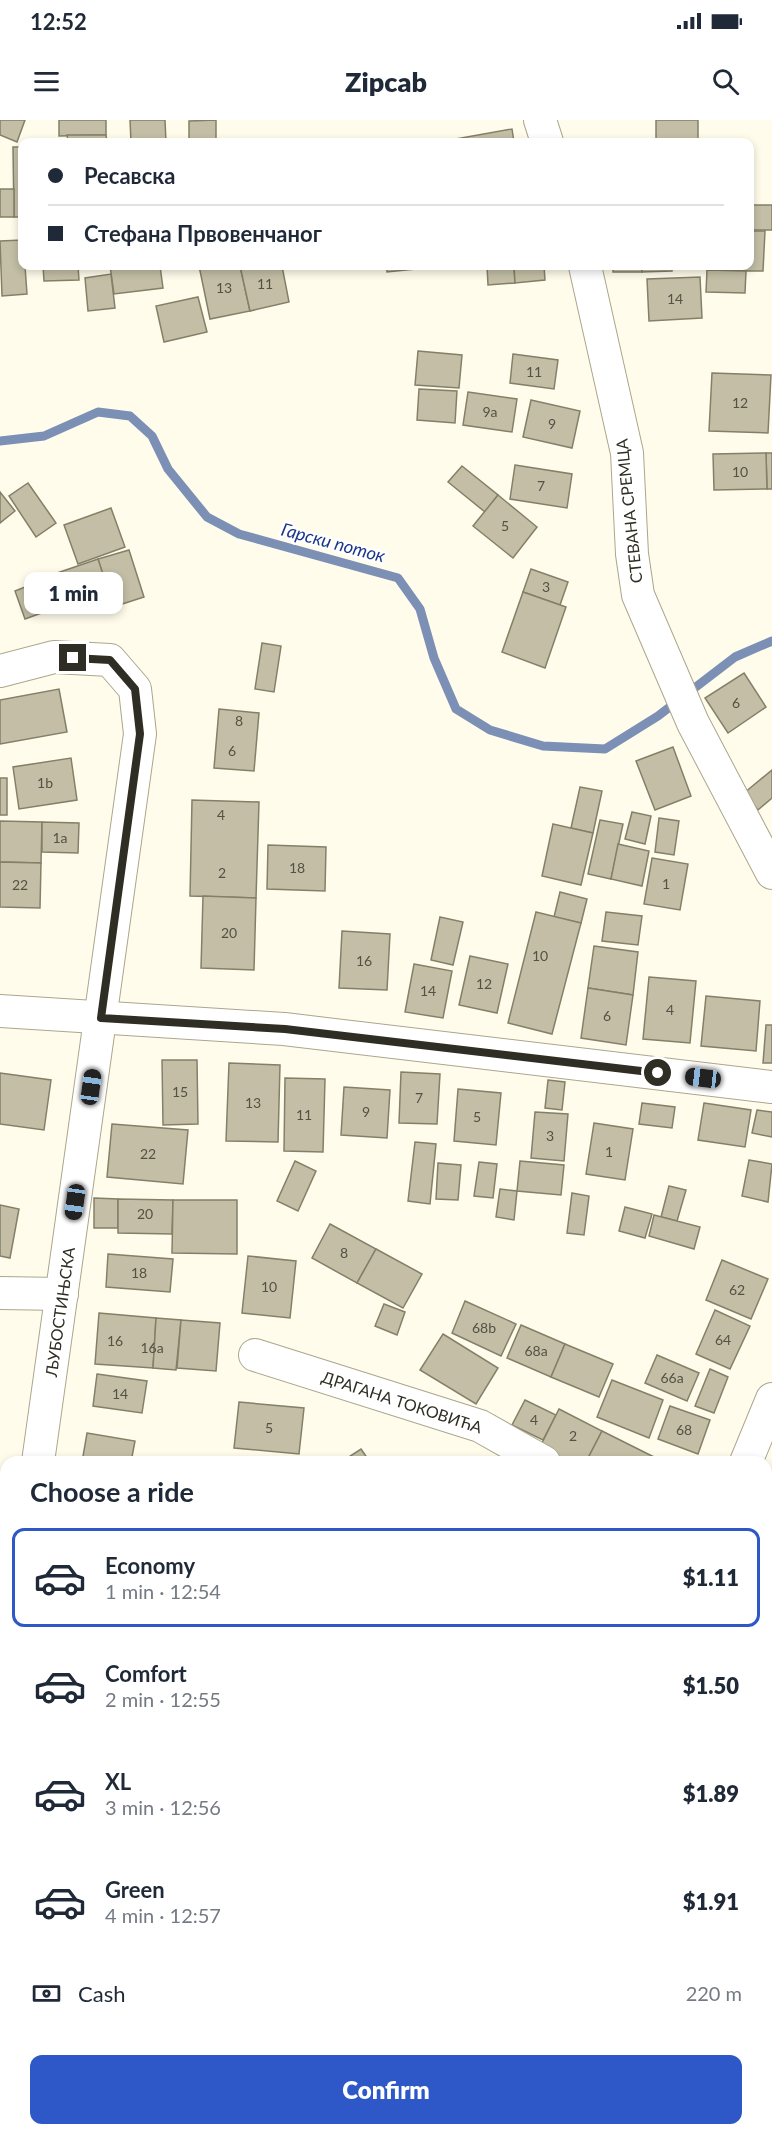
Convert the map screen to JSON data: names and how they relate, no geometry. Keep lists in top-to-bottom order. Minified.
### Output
{"streets":{"street":["СТЕВАНА СРЕМЦА","ЉУБОСТИЊСКА","ДРАГАНА ТОКОВИЋА"]},"water":["Гарски поток"],"house_numbers":["11","13","14","11","12","9a","9","10","7","5","3","6","8","6","1b","4","1a","18","2","1","22","20","10","16","12","14","4","6","15","7","13","9","11","5","3","1","22","20","8","18","10","62","68b","64","16","16a","68a","66a","14","4","5","68","2"],"page":{"status":"12:52","header":"Zipcab","banner":["Ресавска","Стефана Првовенчаног"],"bubble":"1 min","heading":"Choose a ride","list":[{"name":"Economy","note":"1 min · 12:54","value":"$1.11"},{"name":"Comfort","note":"2 min · 12:55","value":"$1.50"},{"name":"XL","note":"3 min · 12:56","value":"$1.89"},{"name":"Green","note":"4 min · 12:57","value":"$1.91"}],"pay":["Cash","220 m"],"buttons":"Confirm"}}
